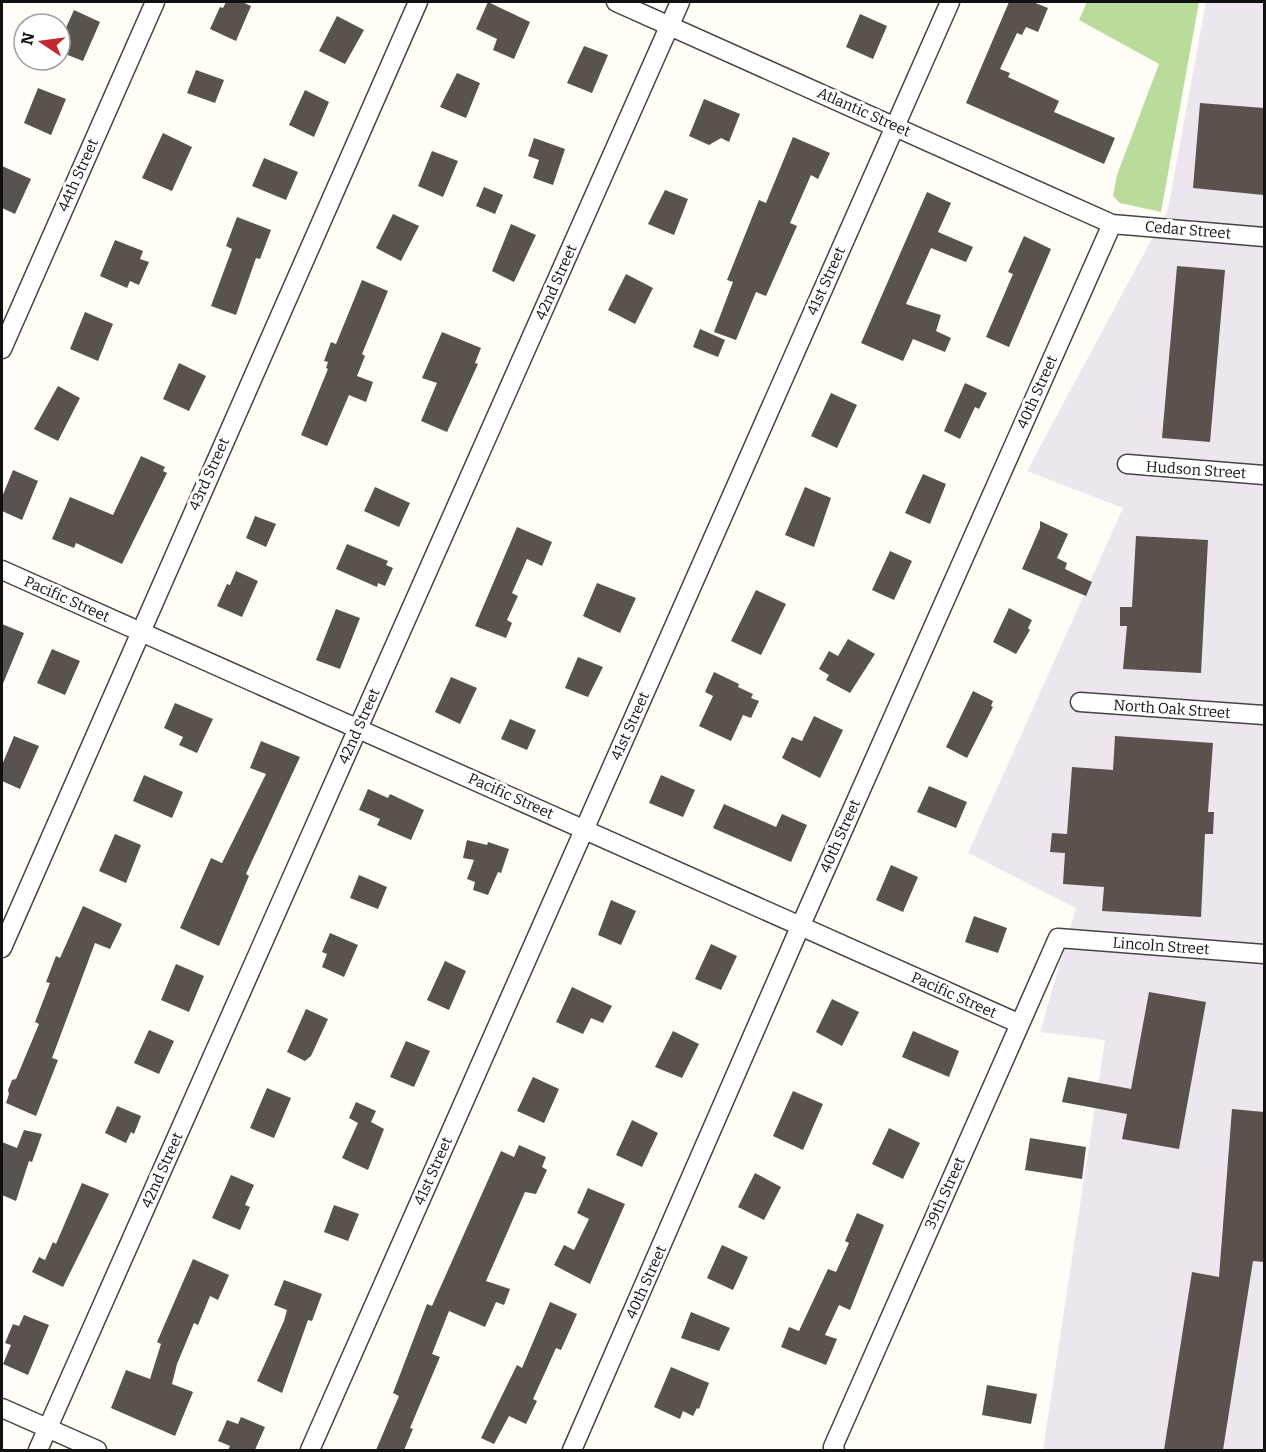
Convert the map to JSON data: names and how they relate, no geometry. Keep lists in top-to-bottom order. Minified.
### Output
{"streets":{"street":["Atlantic Street","44th Street","Cedar Street","41st Street","42nd Street","40th Street","Hudson Street","43rd Street","Pacific Street","North Oak Street","Lincoln Street","39th Street"]},"crossings":[["Atlantic Street","Cedar Street"],["Atlantic Street","41st Street"],["Atlantic Street","42nd Street"],["Atlantic Street","40th Street"],["Cedar Street","40th Street"],["41st Street","Pacific Street"],["42nd Street","Pacific Street"],["40th Street","Pacific Street"],["43rd Street","Pacific Street"],["Pacific Street","39th Street"],["Lincoln Street","39th Street"]],"north":"left"}
